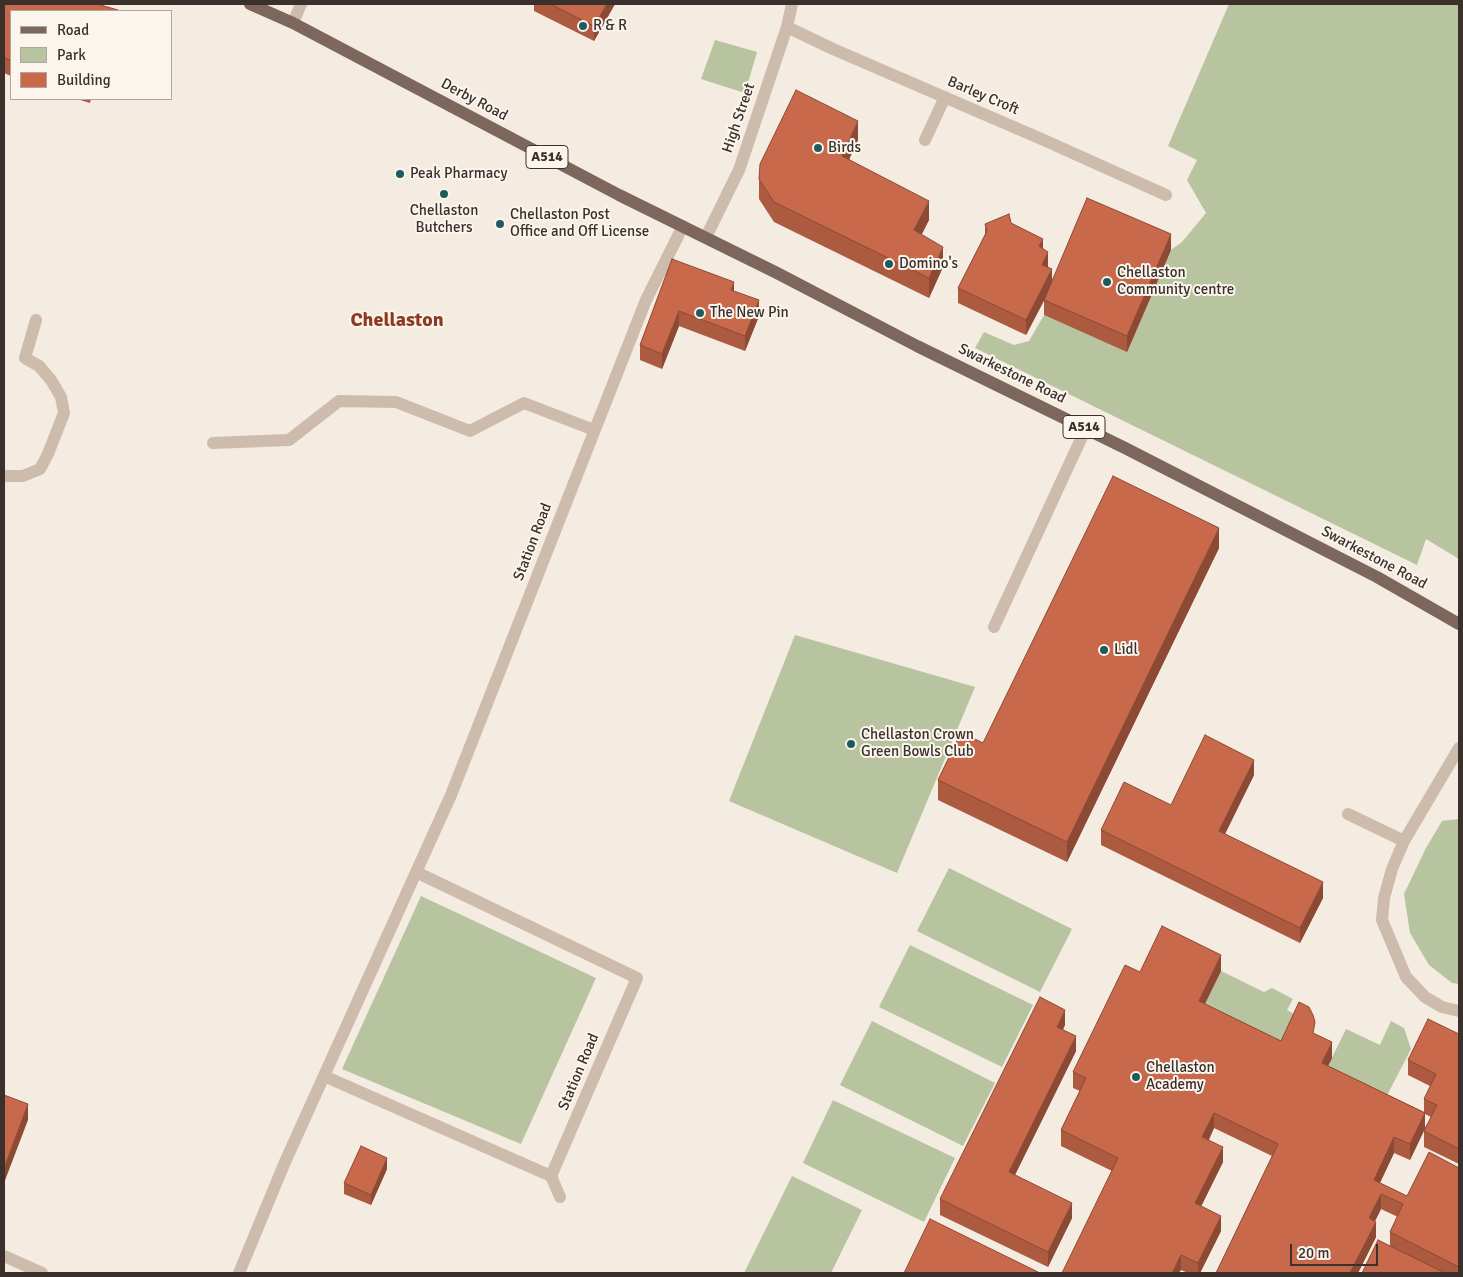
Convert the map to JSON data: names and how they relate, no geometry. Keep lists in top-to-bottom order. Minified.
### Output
{"streets":{"main road":["Derby Road","A514","Swarkestone Road"],"street":["Barley Croft","High Street","Station Road"]},"crossings":[["Barley Croft","High Street"],["Derby Road","Swarkestone Road"],["Derby Road","Station Road"],["High Street","Swarkestone Road"],["Swarkestone Road","Station Road"]],"districts":["Chellaston"],"places":["R & R","Birds","Peak Pharmacy","Chellaston Butchers","Chellaston Post Office and Off License","Domino's","Chellaston Community centre","The New Pin","Lidl","Chellaston Crown Green Bowls Club","Chellaston Academy"],"legend":["Road","Park","Building"],"scale_bar":"20 m"}
